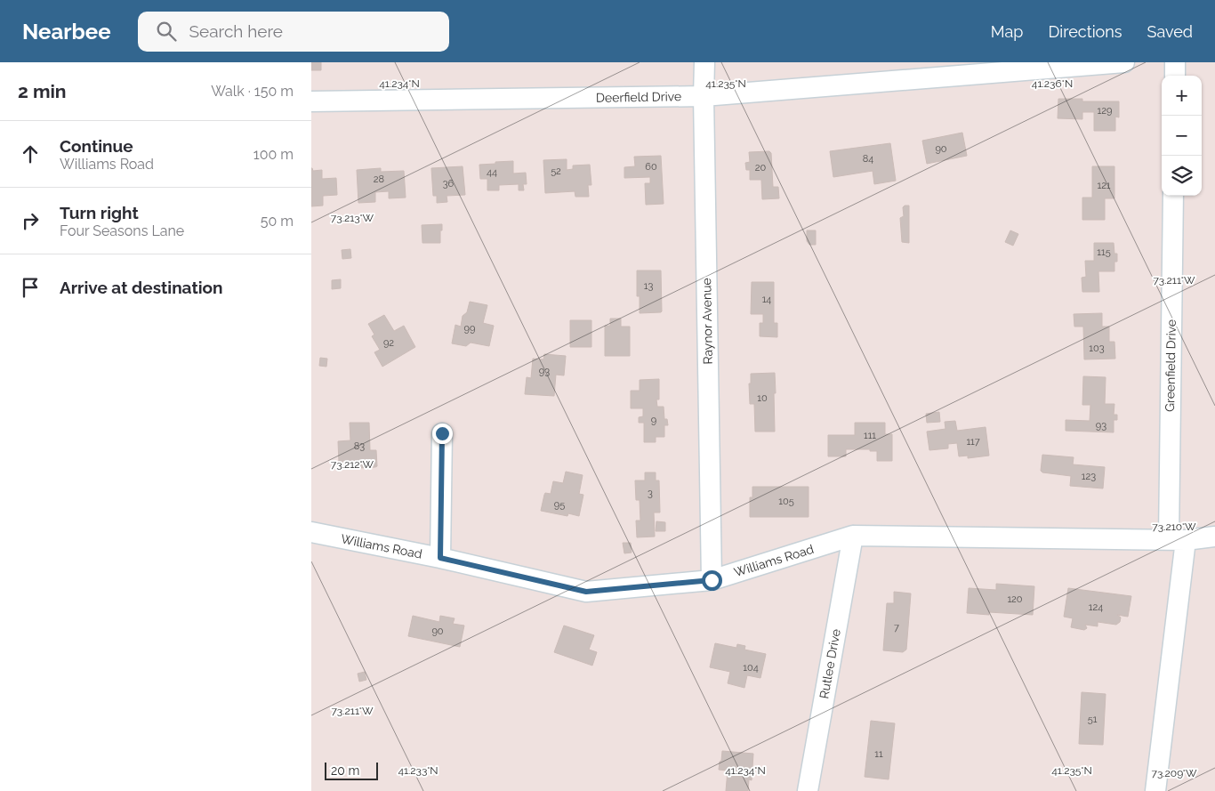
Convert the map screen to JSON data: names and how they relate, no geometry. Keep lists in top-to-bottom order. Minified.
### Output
{"streets":{"street":["Deerfield Drive","Raynor Avenue","Greenfield Drive","Williams Road","Rutlee Drive"]},"crossings":[["Deerfield Drive","Raynor Avenue"],["Raynor Avenue","Williams Road"],["Greenfield Drive","Williams Road"],["Williams Road","Rutlee Drive"]],"house_numbers":["129","90","84","60","20","52","44","28","36","121","115","13","14","99","92","103","93","10","9","93","111","117","83","123","3","105","95","120","124","7","90","104","51","11"],"scale_bar":"20 m","page":{"header":"Nearbee","search":"Search here","nav":["Map","Directions","Saved"],"heading":["2 min","Walk · 150 m"],"map_buttons":["+","−"],"list":[["Continue","Williams Road","100 m"],["Turn right","Four Seasons Lane","50 m"],"Arrive at destination"],"scale":"20 m"},"coordinates":["41.234°N","41.235°N","41.236°N","73.213°W","73.211°W","73.212°W","73.210°W","41.233°N","73.209°W"]}
